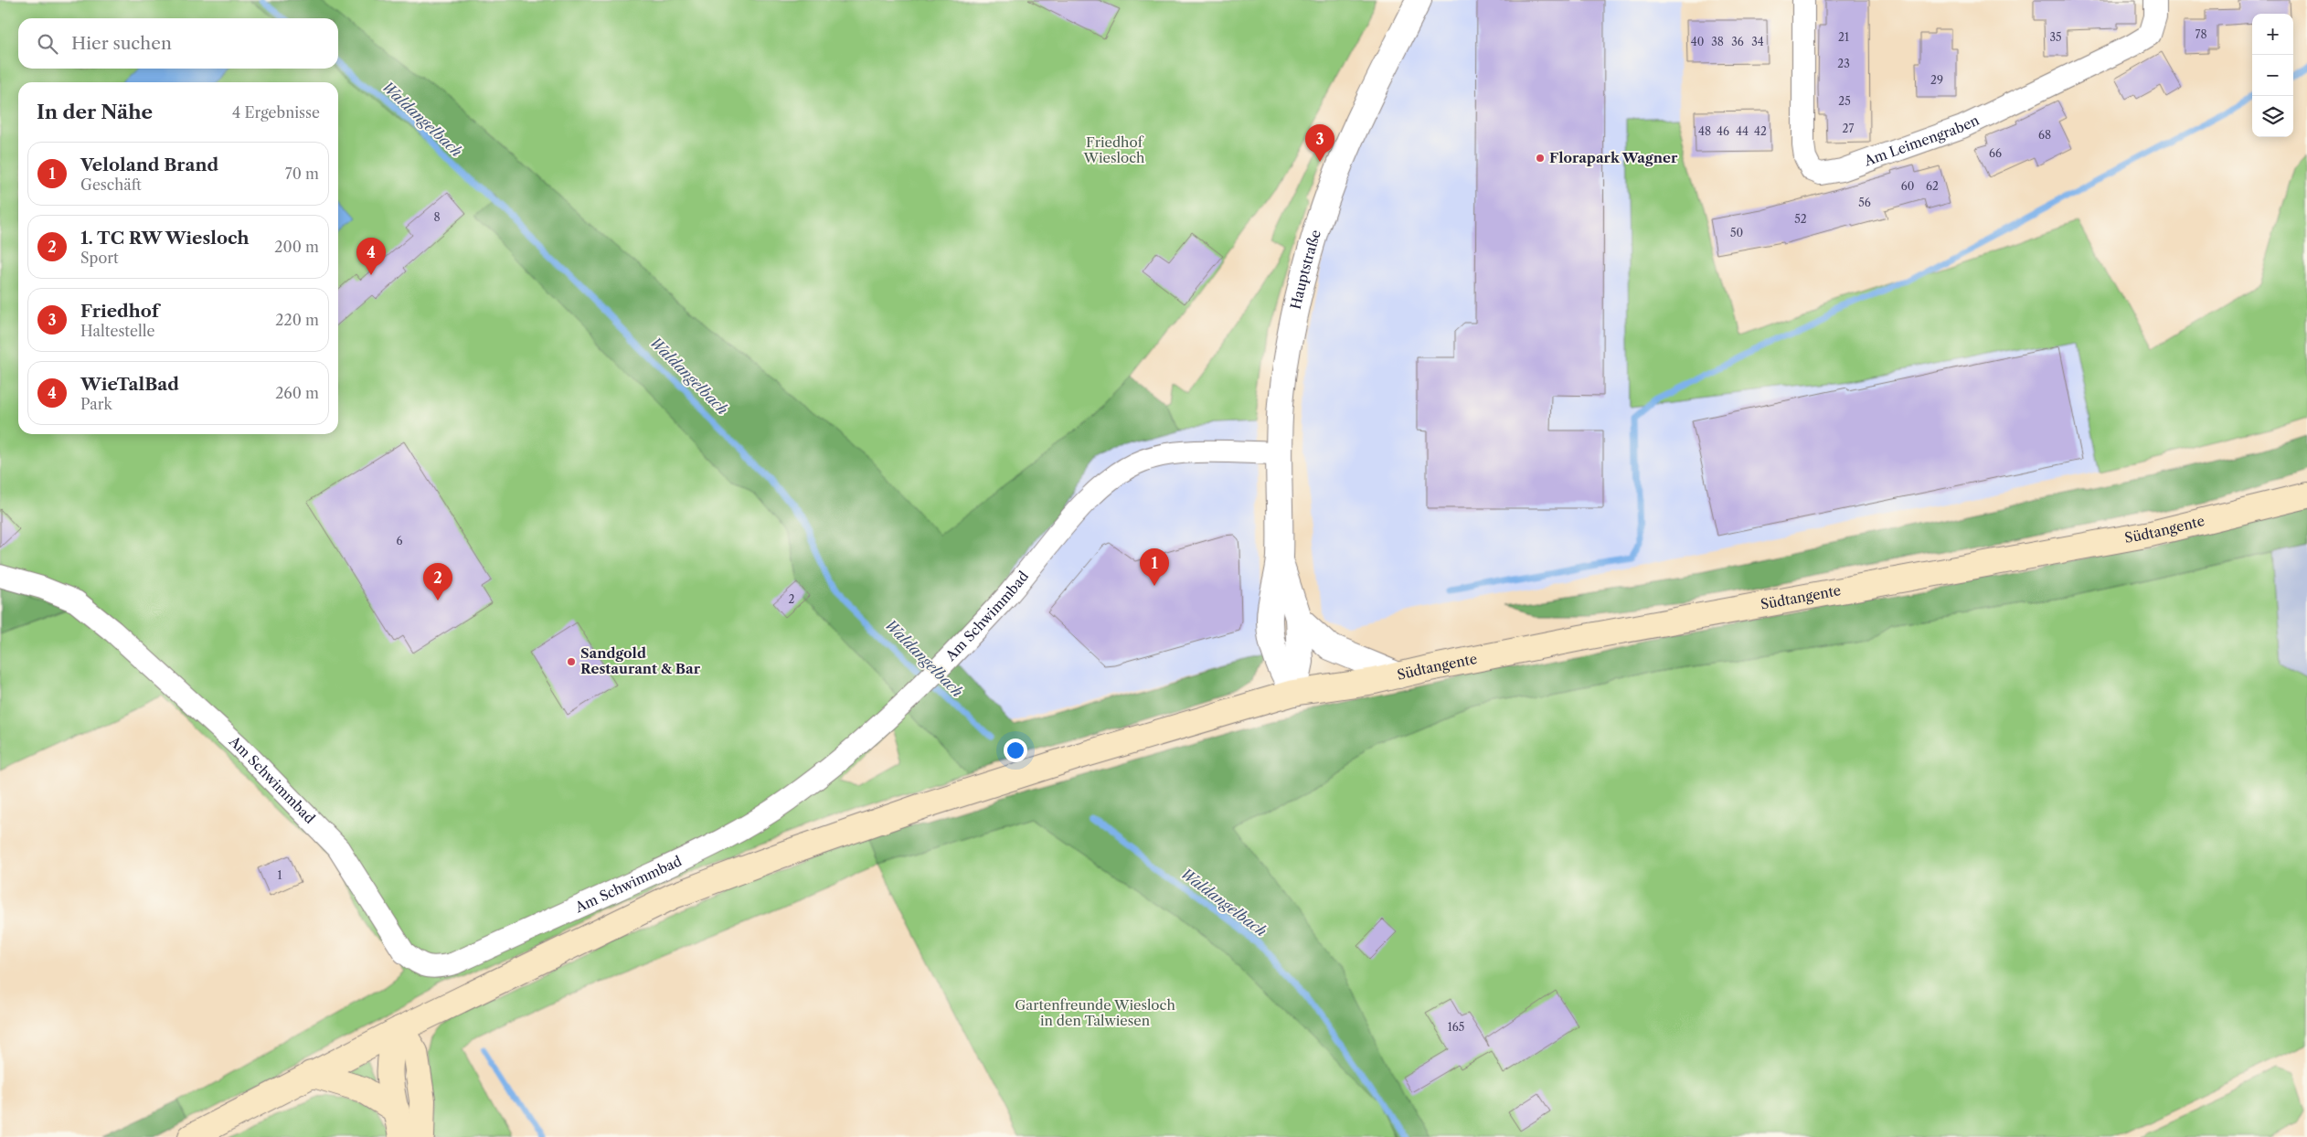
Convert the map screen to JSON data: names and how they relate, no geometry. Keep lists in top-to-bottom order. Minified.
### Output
{"streets":{"main road":["Südtangente"],"street":["Am Leimengraben","Hauptstraße","Am Schwimmbad"]},"crossings":[["Hauptstraße","Südtangente"],["Hauptstraße","Am Schwimmbad"]],"water":["Waldangelbach"],"parks":["Friedhof Wiesloch","Gartenfreunde Wiesloch in den Talwiesen"],"places":["Florapark Wagner","Sandgold Restaurant & Bar"],"house_numbers":["78","21","35","40","38","36","34","23","29","25","27","48","46","44","42","68","66","60","62","56","8","52","50","6","2","1","165"],"page":{"map_buttons":["+","−"],"search":"Hier suchen","heading":["In der Nähe","4 Ergebnisse"],"pins":["3","4","1","2"],"list":[{"mark":"1","name":"Veloland Brand","note":"Geschäft","value":"70 m"},{"mark":"2","name":"1. TC RW Wiesloch","note":"Sport","value":"200 m"},{"mark":"3","name":"Friedhof","note":"Haltestelle","value":"220 m"},{"mark":"4","name":"WieTalBad","note":"Park","value":"260 m"}]}}
